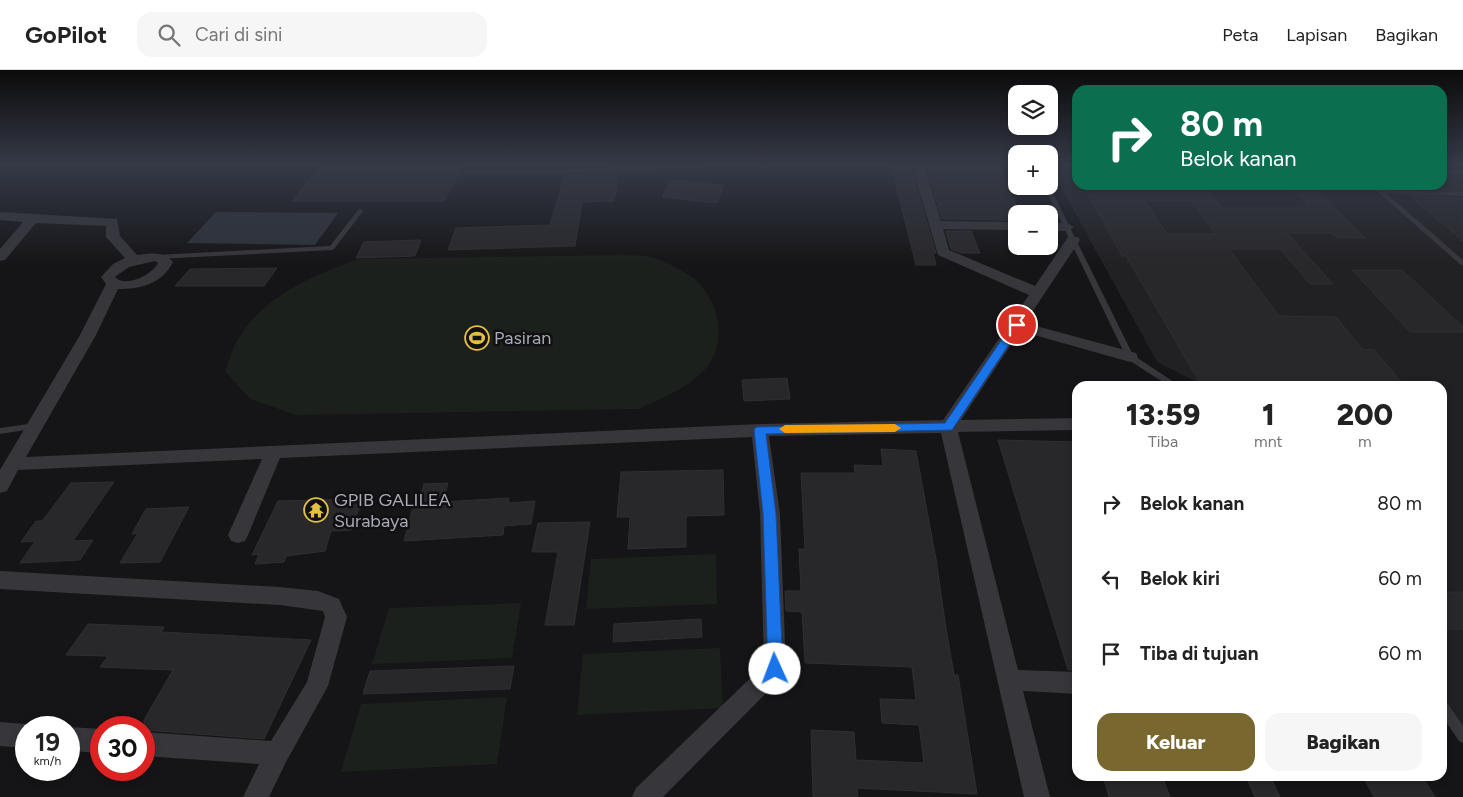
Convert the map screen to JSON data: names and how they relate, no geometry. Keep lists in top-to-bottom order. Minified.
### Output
{"places":{"sports":["Pasiran"],"temple":["GPIB GALILEA Surabaya"]},"page":{"header":"GoPilot","search":"Cari di sini","nav":["Peta","Lapisan","Bagikan"],"map_buttons":["+","−"],"turn":["80 m","Belok kanan"],"eta":["13:59","Tiba","1","mnt","200","m"],"list":[{"name":"Belok kanan","value":"80 m"},{"name":"Belok kiri","value":"60 m"},{"name":"Tiba di tujuan","value":"60 m"}],"buttons":["Keluar","Bagikan"],"speed":"19 km/h","limit":"30"}}
